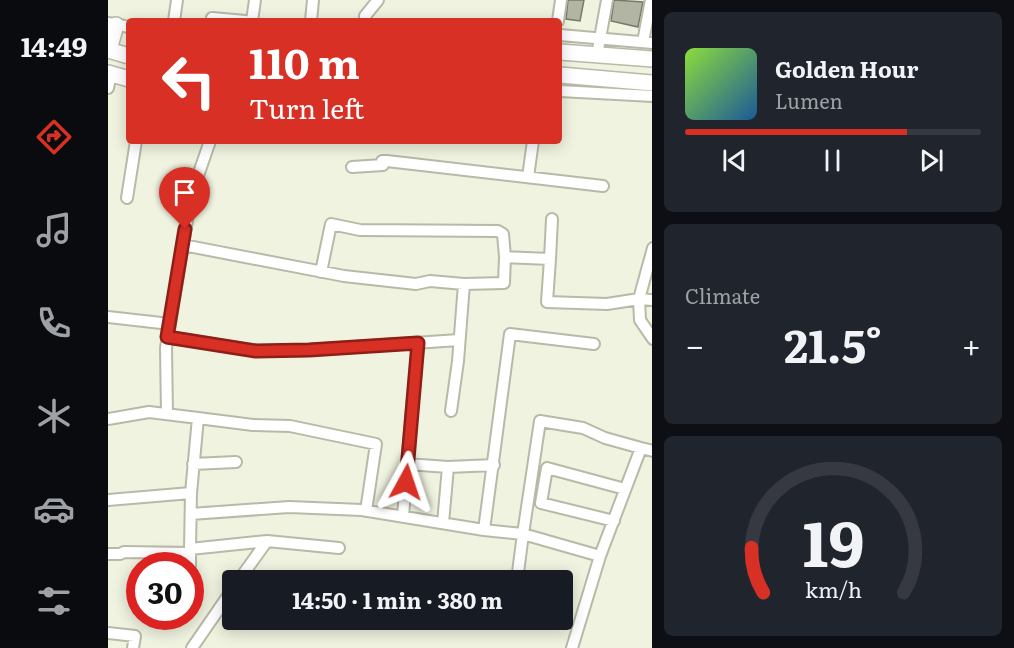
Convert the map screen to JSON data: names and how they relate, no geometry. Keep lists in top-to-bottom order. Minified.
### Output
{"page":{"tabs":"14:49","turn":["110 m","Turn left"],"song":["Golden Hour","Lumen"],"tile":"Climate","heat":["−","21.5°","+"],"limit":"30","trip":"14:50 · 1 min · 380 m","gauge":["19","km/h"]}}
